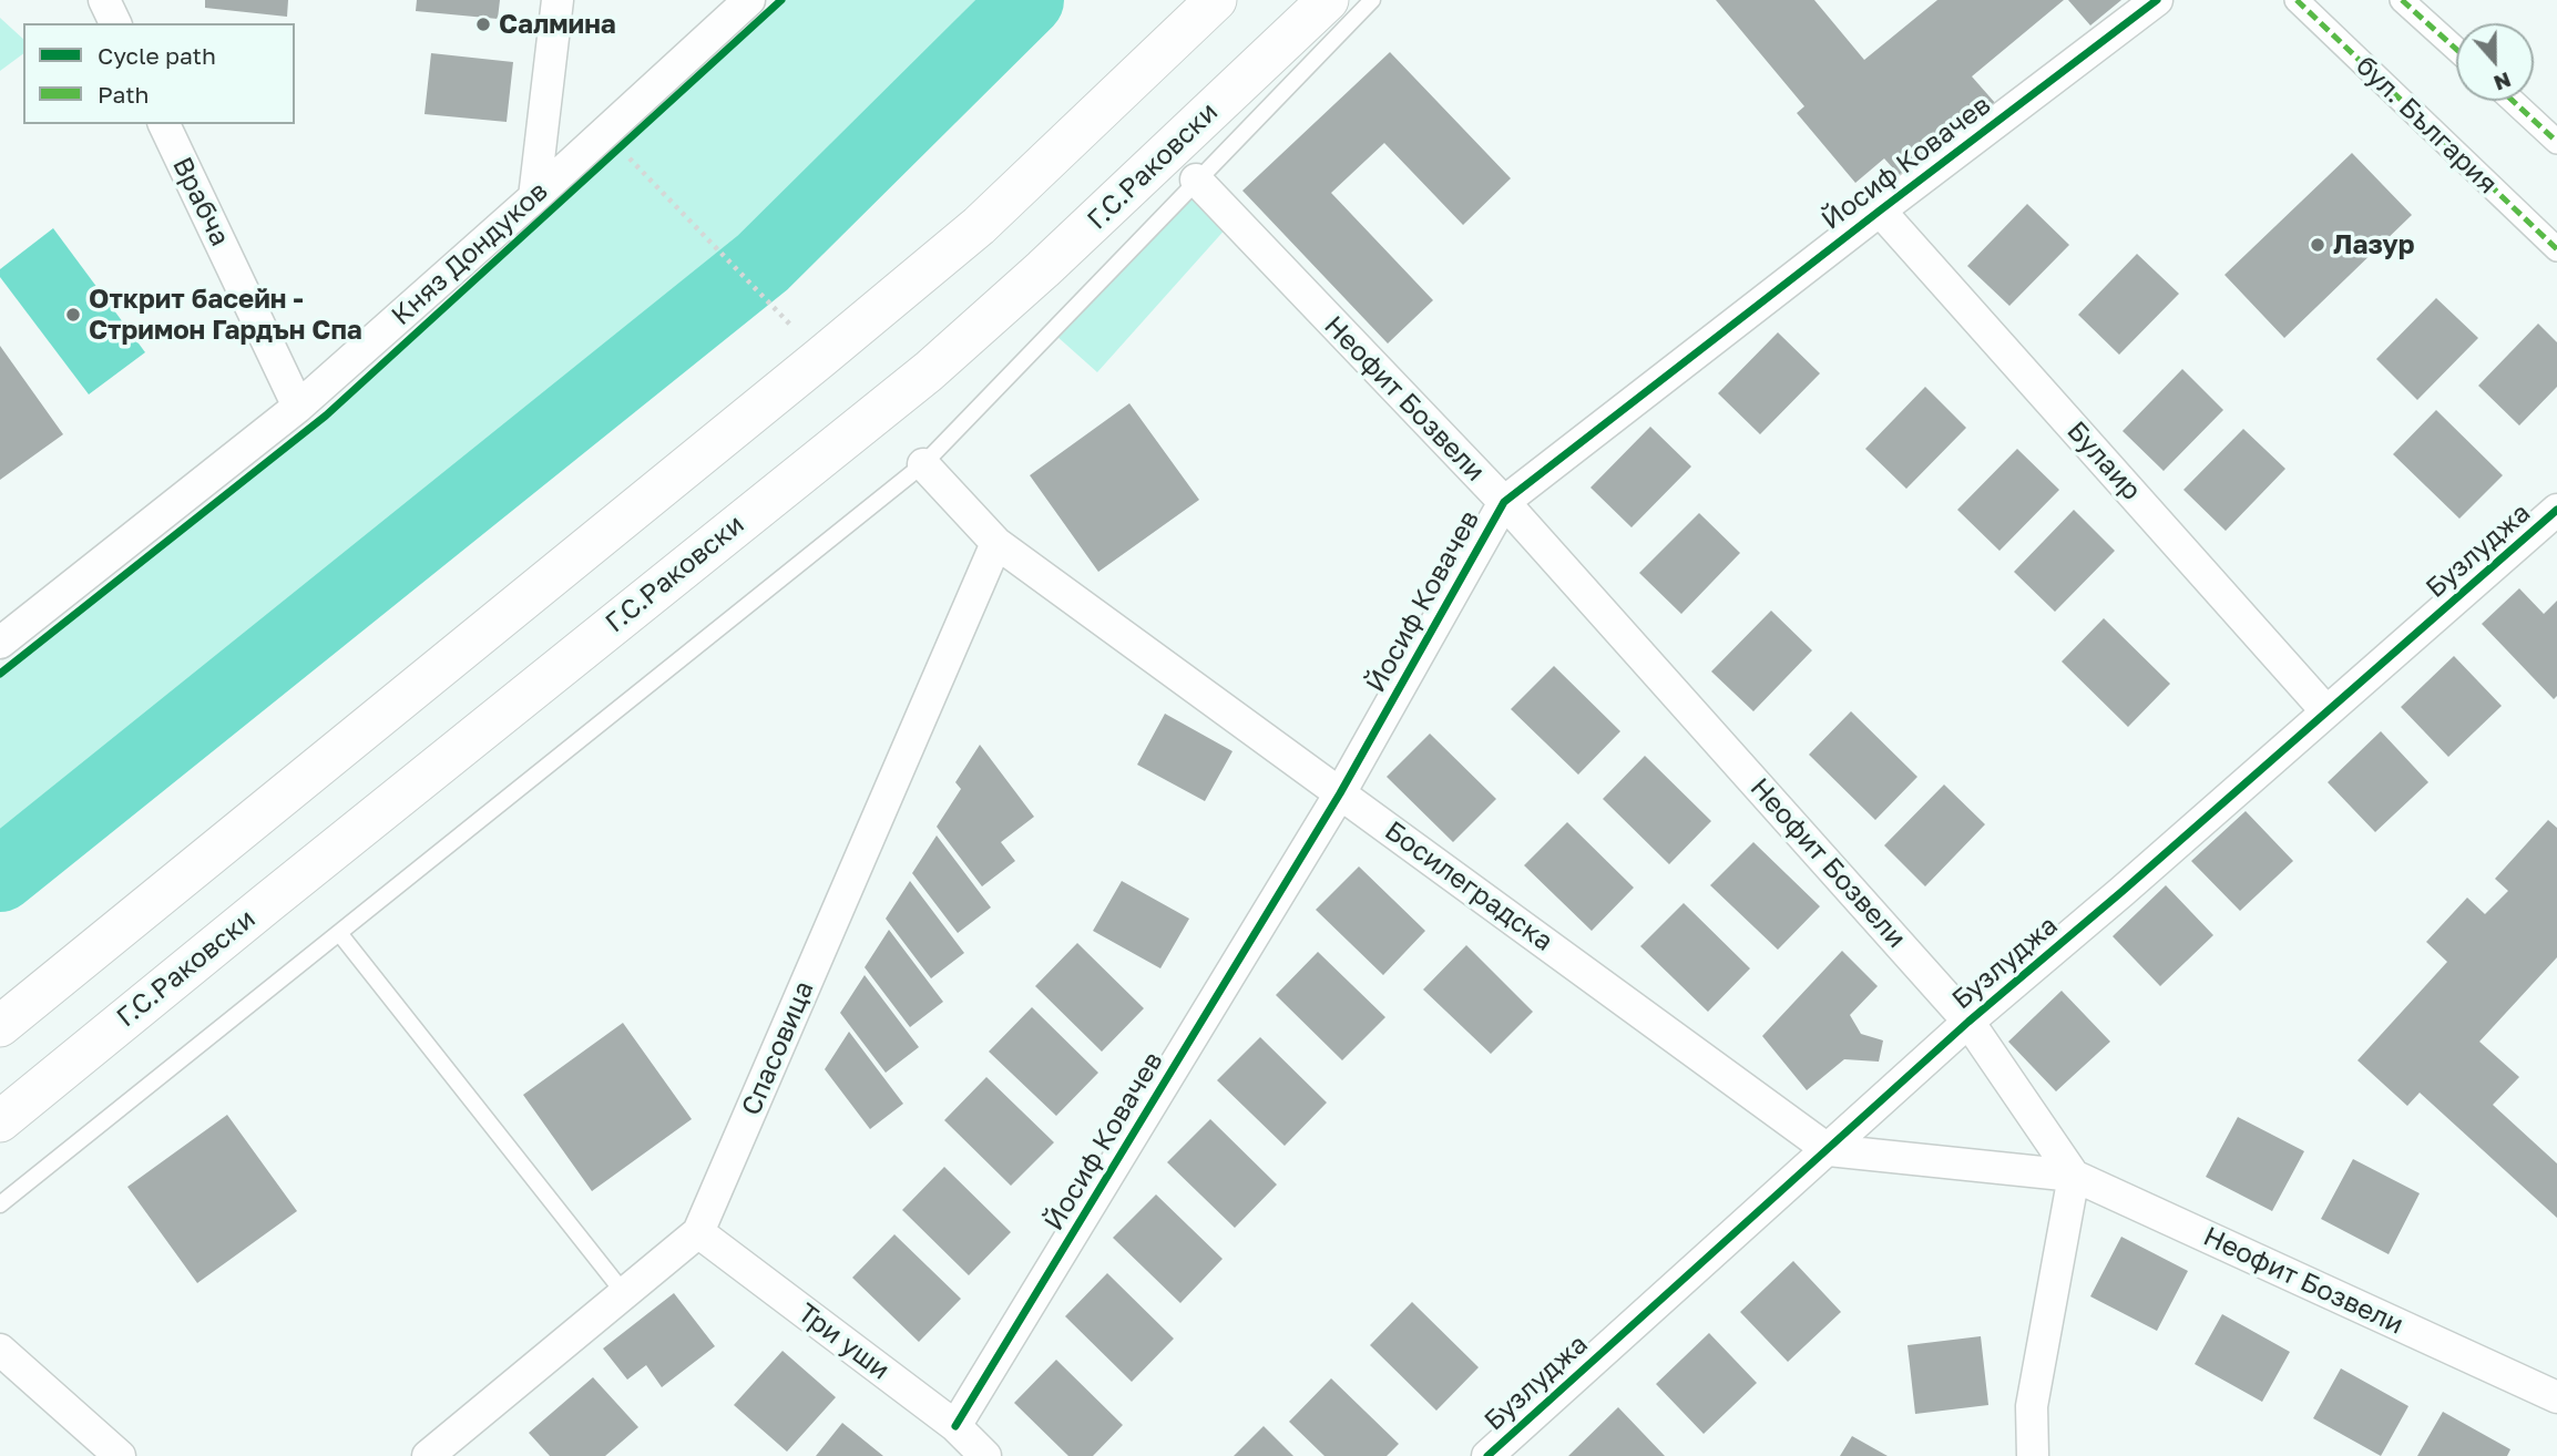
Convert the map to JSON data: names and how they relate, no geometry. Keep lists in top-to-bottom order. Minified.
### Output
{"streets":{"street":["бул. България","Йосиф Ковачев","Г.С.Раковски","Врабча","Княз Дондуков","Неофит Бозвели","Булаир","Бузлуджа","Босилеградска","Спасовица","Три уши"]},"crossings":[["Йосиф Ковачев","Неофит Бозвели"],["Йосиф Ковачев","Булаир"],["Йосиф Ковачев","Босилеградска"],["Йосиф Ковачев","Три уши"],["Врабча","Княз Дондуков"],["Неофит Бозвели","Бузлуджа"],["Булаир","Бузлуджа"],["Бузлуджа","Босилеградска"],["Босилеградска","Спасовица"],["Спасовица","Три уши"]],"places":["Салмина","Лазур","Открит басейн - Стримон Гардън Спа"],"legend":["Cycle path","Path"],"north":"bottom"}
